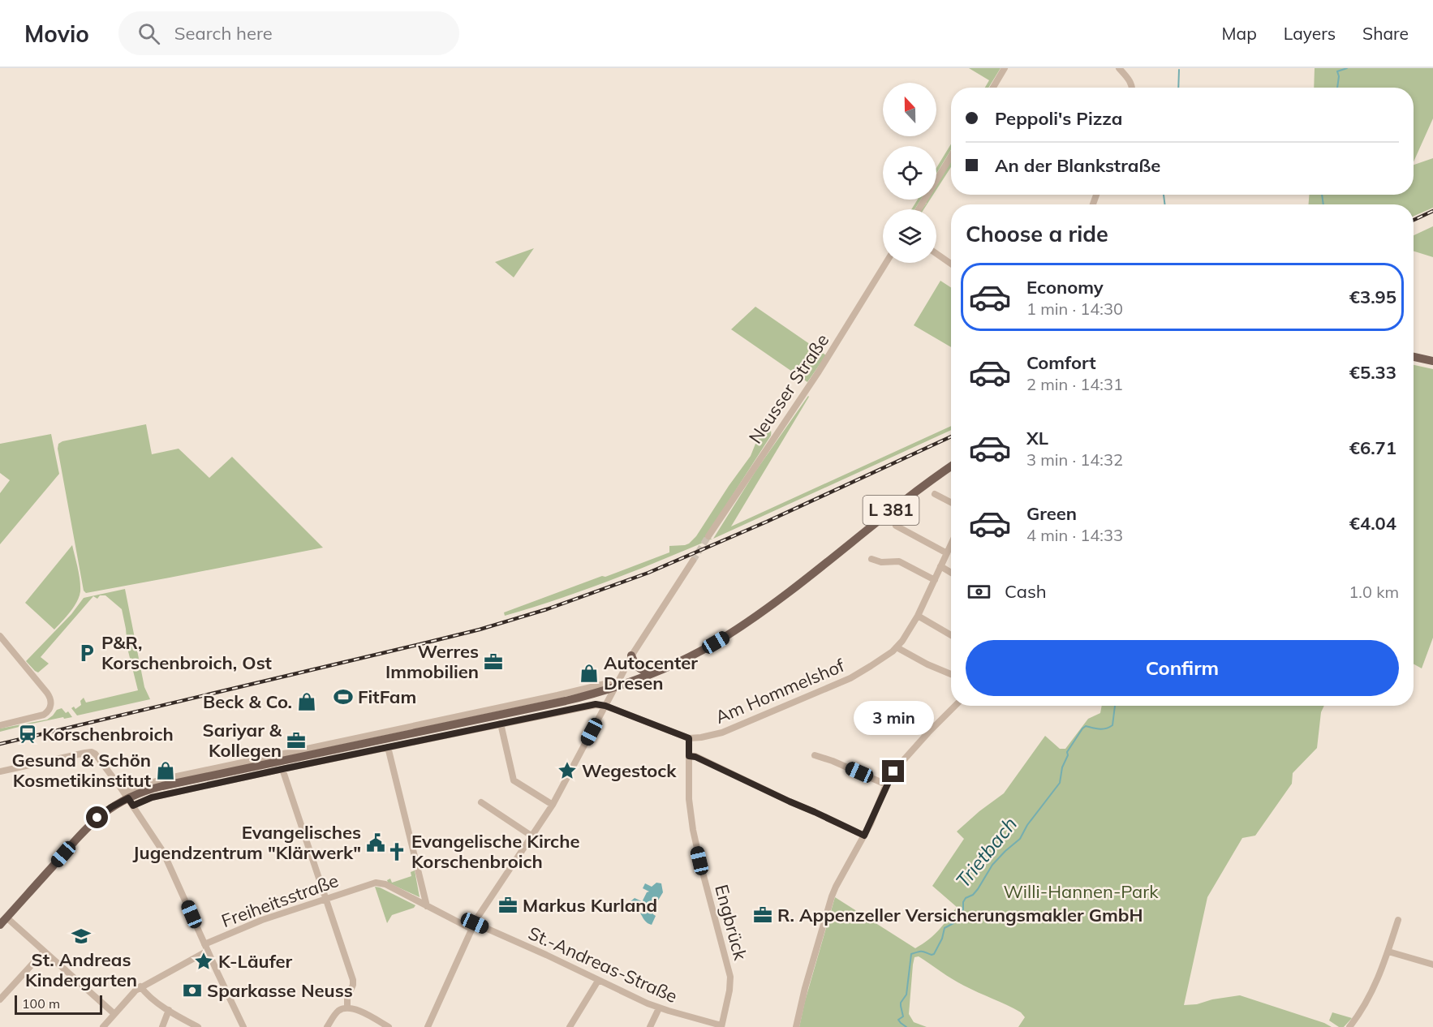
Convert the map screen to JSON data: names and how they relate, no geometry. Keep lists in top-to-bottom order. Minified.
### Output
{"streets":{"main road":["L 381"],"street":["Neusser Straße","Am Hommelshof","Freiheitsstraße","Engbrück","St.-Andreas-Straße"]},"crossings":[["Am Hommelshof","Engbrück"],["Freiheitsstraße","St.-Andreas-Straße"],["Engbrück","St.-Andreas-Straße"]],"water":["Trietbach"],"parks":["Willi-Hannen-Park"],"places":{"parking":["P&R, Korschenbroich, Ost"],"office":["Werres Immobilien","Sariyar & Kollegen","Markus Kurland","R. Appenzeller Versicherungsmakler GmbH"],"shop":["Autocenter Dresen","Beck & Co.","Gesund & Schön Kosmetikinstitut"],"sports":["FitFam"],"station":["Korschenbroich"],"place":["Wegestock","K-Läufer"],"public building":["Evangelisches Jugendzentrum \"Klärwerk\""],"church":["Evangelische Kirche Korschenbroich"],"school or university":["St. Andreas Kindergarten"],"bank":["Sparkasse Neuss"]},"scale_bar":"100 m","north":"top","page":{"header":"Movio","search":"Search here","nav":["Map","Layers","Share"],"banner":["Peppoli's Pizza","An der Blankstraße"],"heading":"Choose a ride","list":[{"name":"Economy","note":"1 min · 14:30","value":"€3.95"},{"name":"Comfort","note":"2 min · 14:31","value":"€5.33"},{"name":"XL","note":"3 min · 14:32","value":"€6.71"},{"name":"Green","note":"4 min · 14:33","value":"€4.04"}],"pay":["Cash","1.0 km"],"buttons":"Confirm","bubble":"3 min","scale":"100 m"}}
